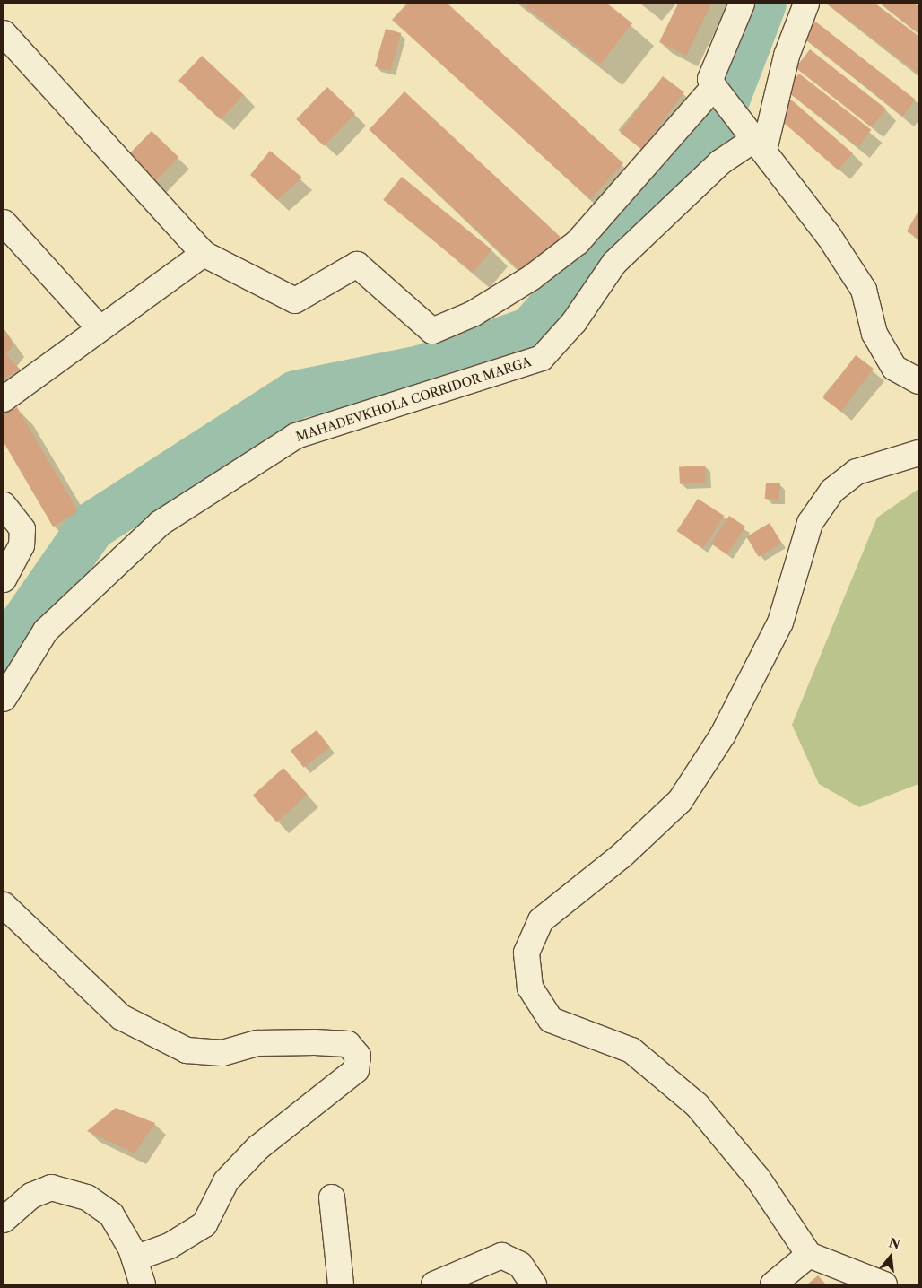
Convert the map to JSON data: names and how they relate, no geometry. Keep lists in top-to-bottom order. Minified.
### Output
{"streets":{"street":["MAHADEVKHOLA CORRIDOR MARGA"]},"north":"top"}
